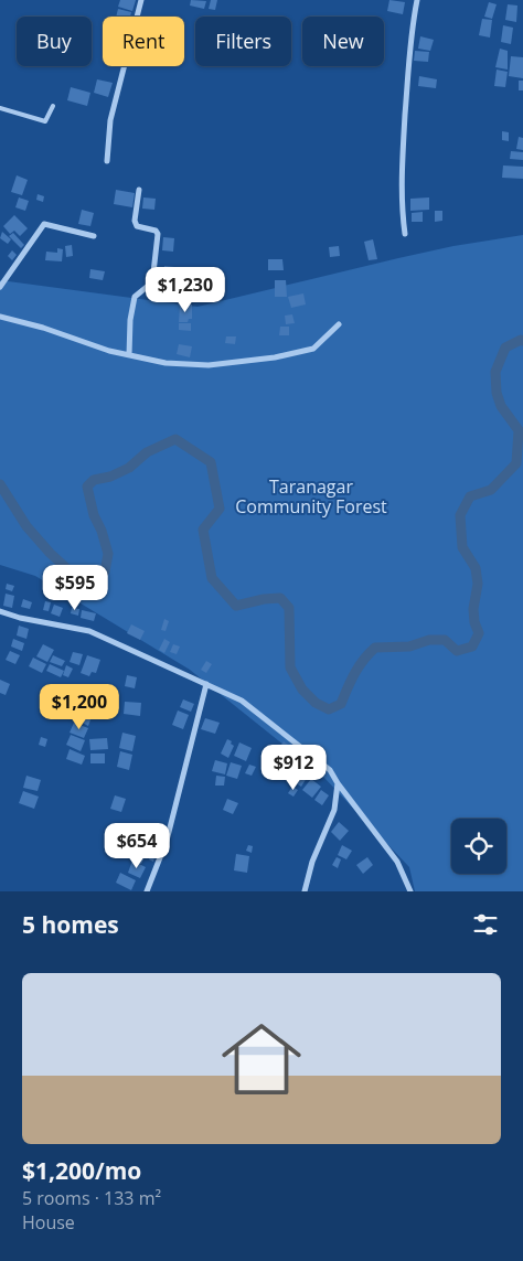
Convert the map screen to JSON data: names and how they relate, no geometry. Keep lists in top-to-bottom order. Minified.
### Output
{"parks":["Taranagar Community Forest"],"page":{"chip":["Buy","Rent","Filters","New"],"price":["$1,230","$595","$1,200","$912","$654"],"heading":"5 homes","list":[{"name":"$1,200/mo","note":"5 rooms · 133 m² · House"}]}}
